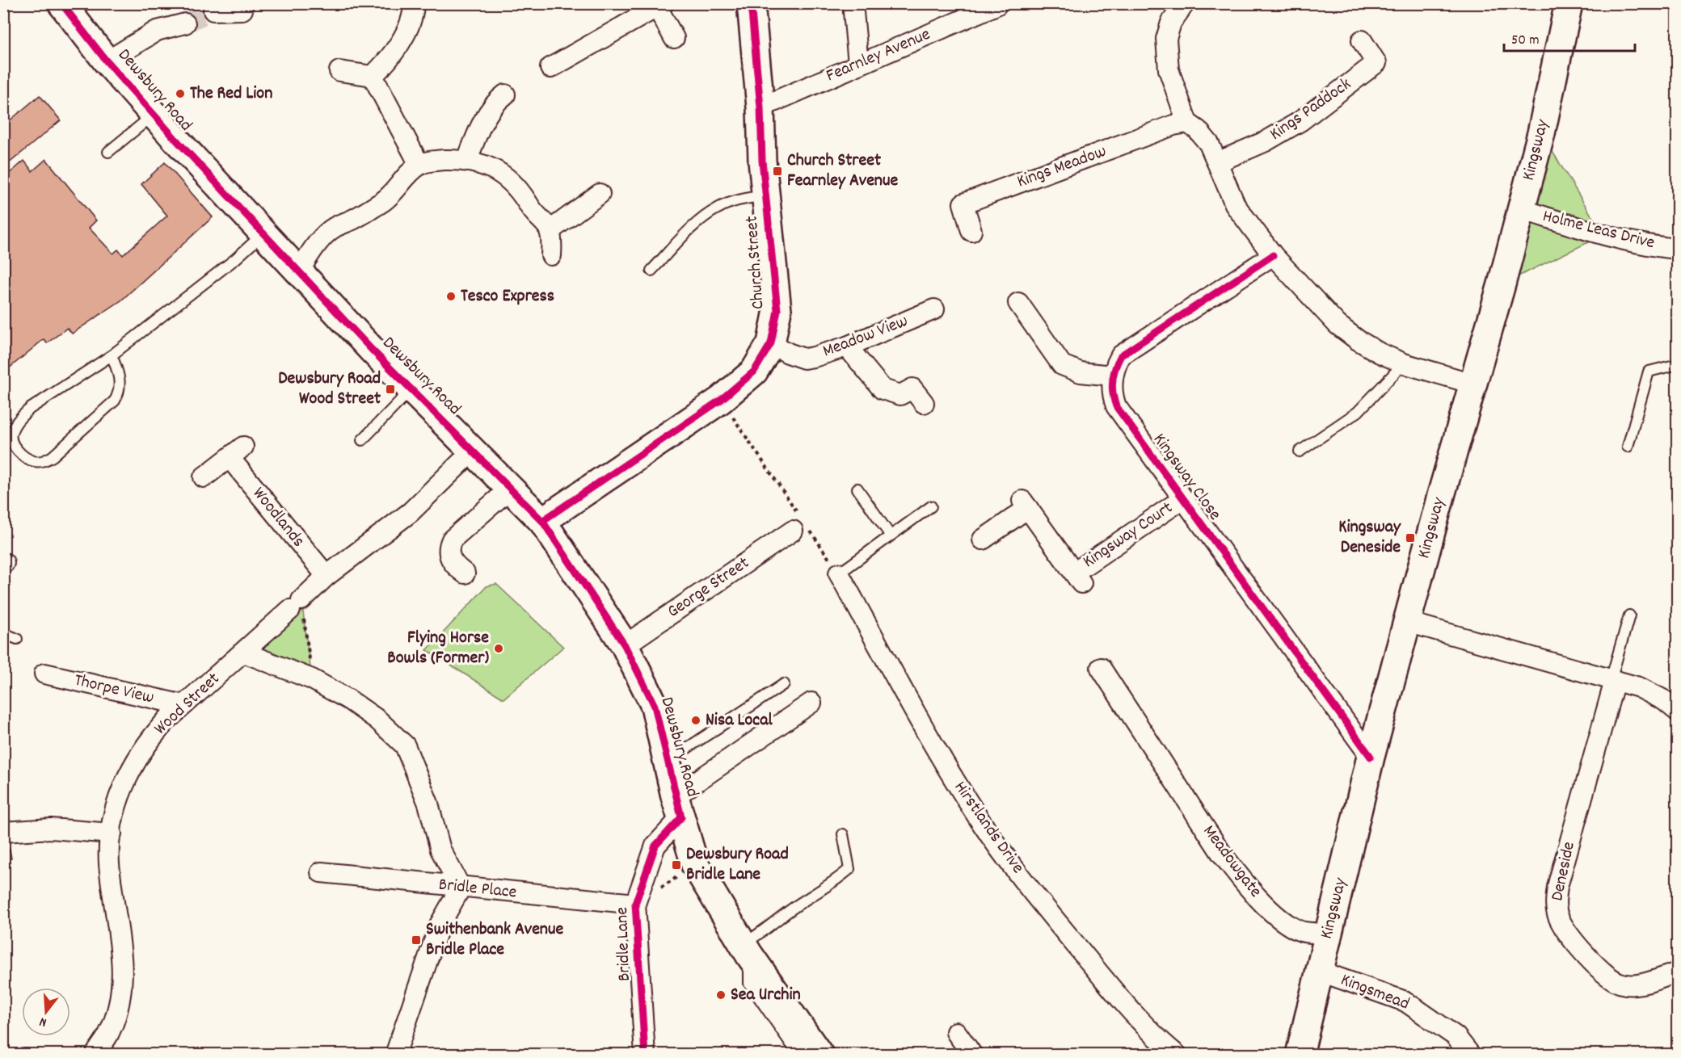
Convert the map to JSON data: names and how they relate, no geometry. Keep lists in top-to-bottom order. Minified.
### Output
{"streets":{"street":["Fearnley Avenue","Dewsbury Road","Kings Paddock","Kingsway","Kings Meadow","Holme Leas Drive","Church Street","Meadow View","Kingsway Close","Woodlands","Kingsway Court","George Street","Thorpe View","Wood Street","Hirstlands Drive","Meadowgate","Deneside","Bridle Place","Bridle Lane","Kingsmead"]},"crossings":[["Fearnley Avenue","Church Street"],["Dewsbury Road","Church Street"],["Dewsbury Road","George Street"],["Dewsbury Road","Wood Street"],["Dewsbury Road","Bridle Lane"],["Kingsway","Holme Leas Drive"],["Kingsway","Kingsway Close"],["Kingsway","Meadowgate"],["Kingsway","Kingsmead"],["Church Street","Meadow View"],["Kingsway Close","Kingsway Court"],["Woodlands","Wood Street"],["Thorpe View","Wood Street"],["Bridle Place","Bridle Lane"]],"places":{"other":["The Red Lion","Tesco Express","Flying Horse Bowls (Former)","Nisa Local","Sea Urchin"],"transit":["Church Street Fearnley Avenue","Dewsbury Road Wood Street","Kingsway Deneside","Dewsbury Road Bridle Lane","Swithenbank Avenue Bridle Place"]},"scale_bar":"50 m","north":"bottom"}
